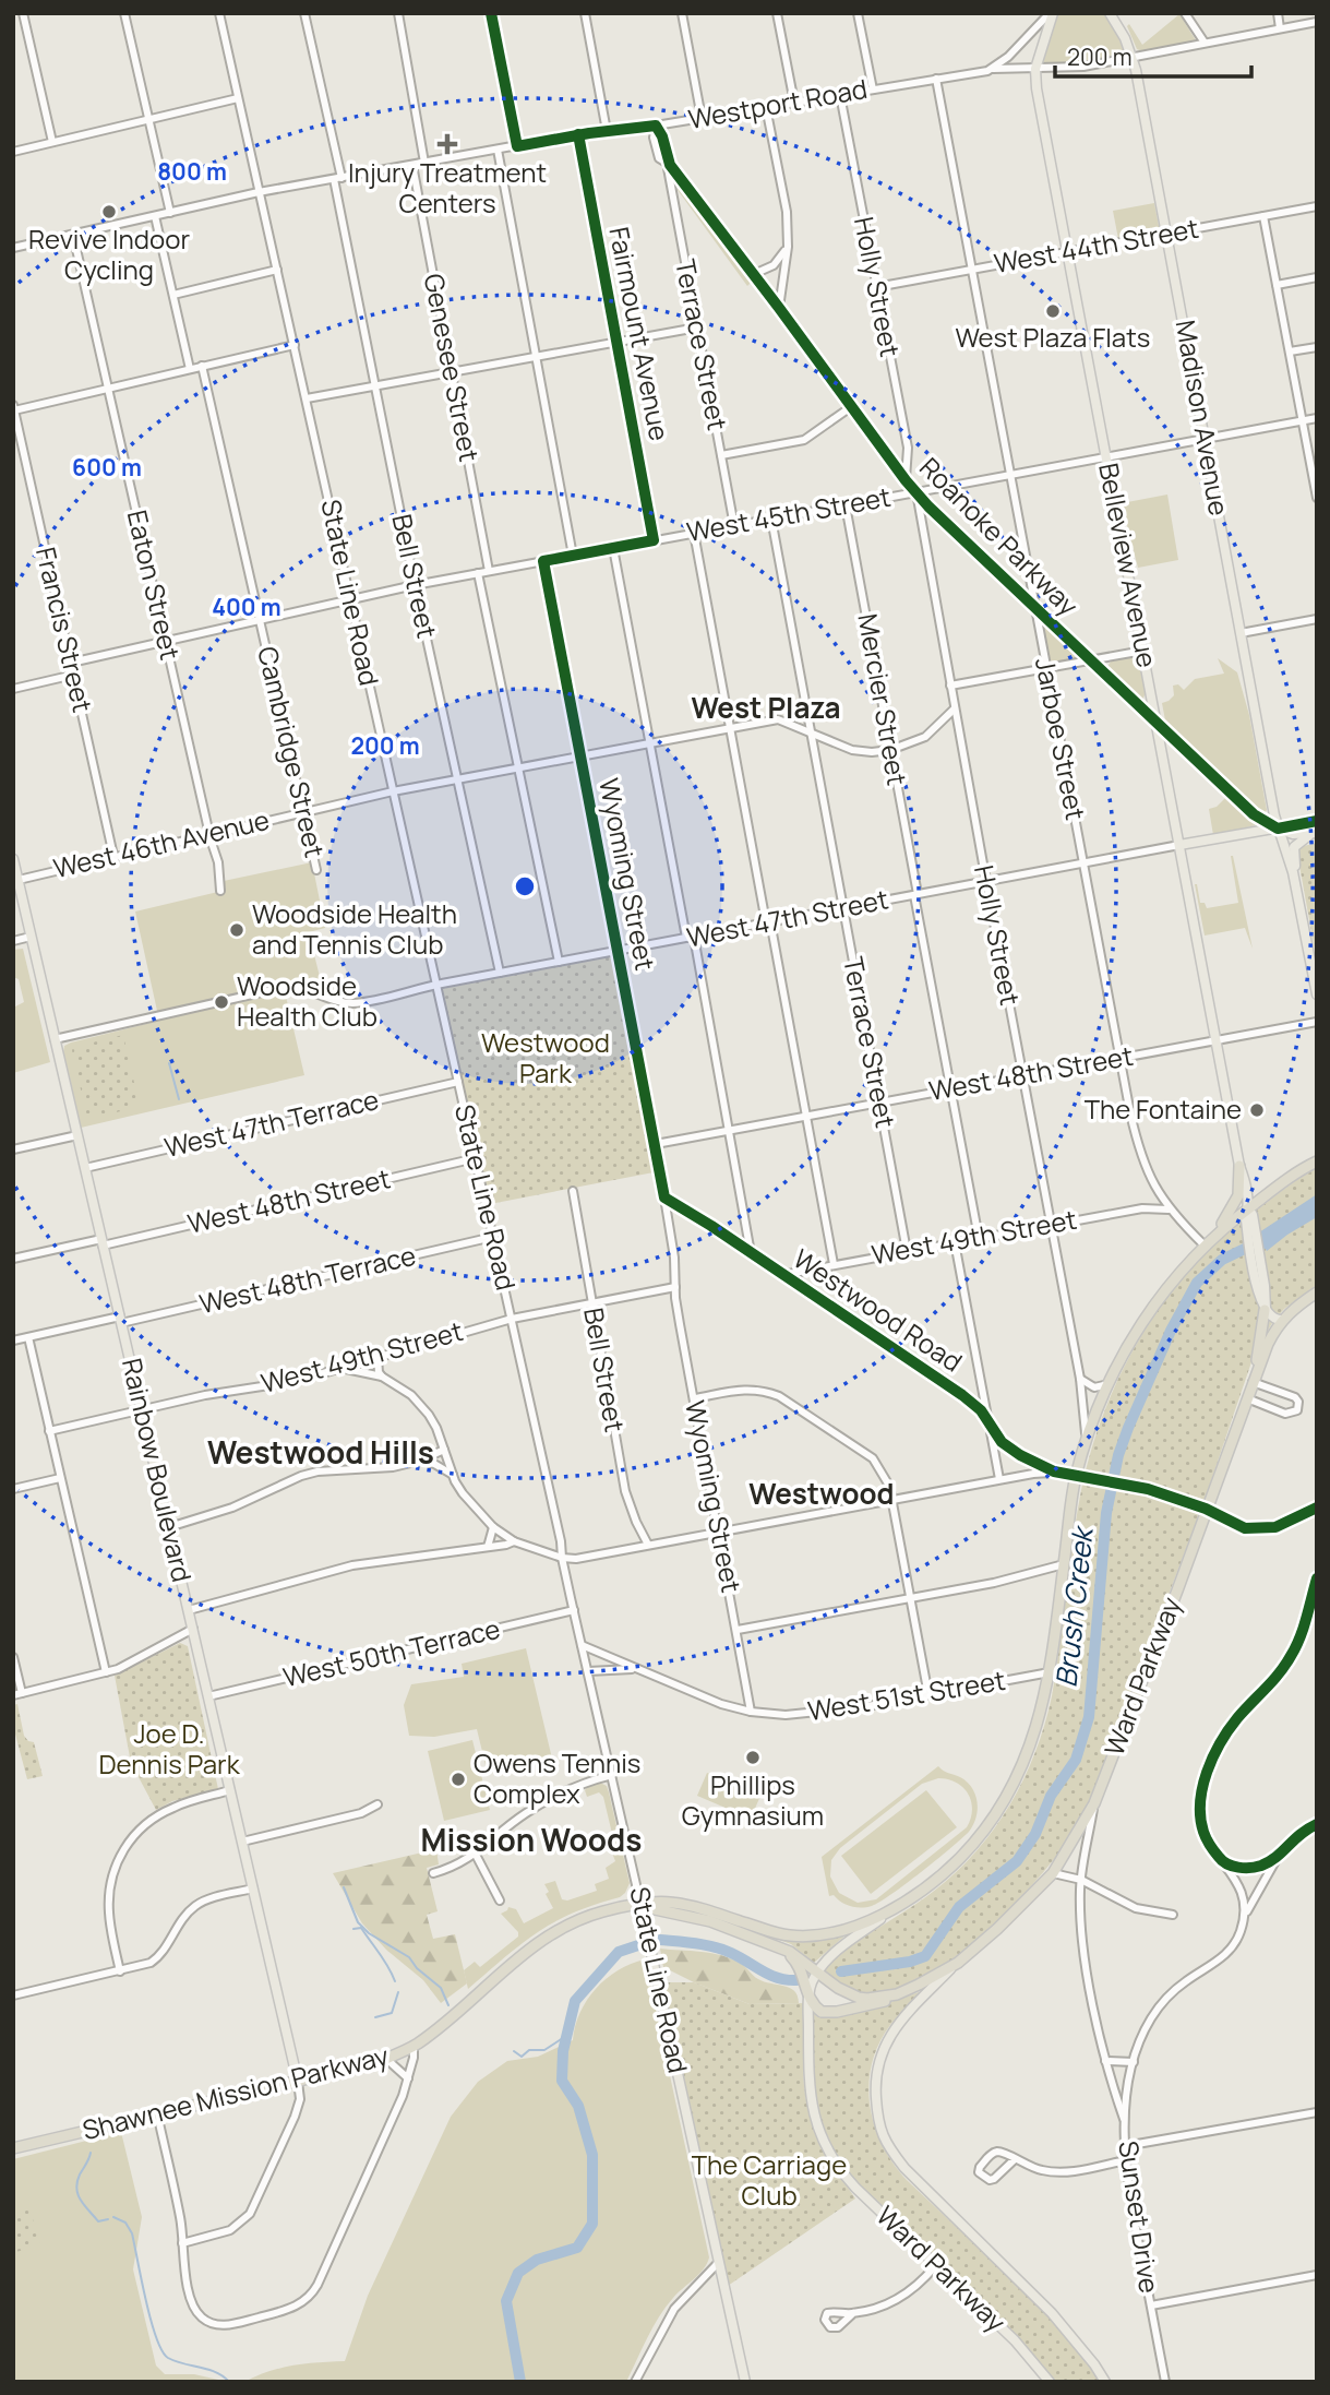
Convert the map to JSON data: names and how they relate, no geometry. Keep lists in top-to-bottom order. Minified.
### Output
{"streets":{"highway":["Ward Parkway","Shawnee Mission Parkway"],"main road":["Madison Avenue","Belleview Avenue","State Line Road","West 47th Street","Rainbow Boulevard"],"street":["Westport Road","West 44th Street","Holly Street","Fairmount Avenue","Terrace Street","Genesee Street","West 45th Street","Roanoke Parkway","Bell Street","Eaton Street","Francis Street","Mercier Street","Jarboe Street","Cambridge Street","West 46th Avenue","Wyoming Street","West 48th Street","West 47th Terrace","West 49th Street","West 48th Terrace","Westwood Road","West 50th Terrace","West 51st Street","Sunset Drive"]},"crossings":[["Westport Road","Holly Street"],["Westport Road","Fairmount Avenue"],["Westport Road","Genesee Street"],["Westport Road","Madison Avenue"],["Westport Road","Roanoke Parkway"],["Westport Road","Belleview Avenue"],["Westport Road","Bell Street"],["Westport Road","Eaton Street"],["Westport Road","State Line Road"],["Westport Road","Jarboe Street"],["West 44th Street","Holly Street"],["West 44th Street","Madison Avenue"],["West 44th Street","Belleview Avenue"],["West 44th Street","Jarboe Street"],["Holly Street","West 45th Street"],["Holly Street","Roanoke Parkway"],["Holly Street","West 47th Street"],["Holly Street","West 48th Street"],["Holly Street","West 49th Street"],["Holly Street","Ward Parkway"],["Fairmount Avenue","West 45th Street"],["Terrace Street","West 45th Street"],["Terrace Street","Roanoke Parkway"],["Terrace Street","West 46th Avenue"],["Terrace Street","West 47th Street"],["Terrace Street","West 48th Street"],["Terrace Street","West 49th Street"],["Genesee Street","West 45th Street"],["Madison Avenue","West 45th Street"],["Madison Avenue","Roanoke Parkway"],["Madison Avenue","West 47th Street"],["West 45th Street","Roanoke Parkway"],["West 45th Street","Belleview Avenue"],["West 45th Street","Bell Street"],["West 45th Street","Eaton Street"],["West 45th Street","State Line Road"],["West 45th Street","Francis Street"],["West 45th Street","Mercier Street"],["West 45th Street","Jarboe Street"],["West 45th Street","Cambridge Street"],["West 45th Street","Wyoming Street"],["Roanoke Parkway","Belleview Avenue"],["Roanoke Parkway","Jarboe Street"],["Roanoke Parkway","West 47th Street"],["Belleview Avenue","West 47th Street"],["Belleview Avenue","West 48th Street"],["Belleview Avenue","Ward Parkway"],["Bell Street","West 46th Avenue"],["Bell Street","West 47th Street"],["Bell Street","West 49th Street"],["Eaton Street","West 46th Avenue"],["State Line Road","West 46th Avenue"],["State Line Road","West 47th Street"],["State Line Road","West 48th Street"],["State Line Road","West 47th Terrace"],["State Line Road","West 49th Street"],["State Line Road","West 48th Terrace"],["State Line Road","West 50th Terrace"],["State Line Road","West 51st Street"],["State Line Road","Shawnee Mission Parkway"],["Francis Street","West 46th Avenue"],["Mercier Street","West 46th Avenue"],["Mercier Street","West 47th Street"],["Mercier Street","West 48th Street"],["Mercier Street","West 49th Street"],["Jarboe Street","West 47th Street"],["Jarboe Street","West 48th Street"],["Jarboe Street","West 49th Street"],["Jarboe Street","Ward Parkway"],["Cambridge Street","West 46th Avenue"],["West 46th Avenue","Wyoming Street"],["West 46th Avenue","Rainbow Boulevard"],["Wyoming Street","West 47th Street"],["Wyoming Street","West 48th Street"],["Wyoming Street","West 49th Street"],["Wyoming Street","Westwood Road"],["Wyoming Street","West 51st Street"],["West 47th Street","Rainbow Boulevard"],["West 48th Street","Rainbow Boulevard"],["West 47th Terrace","Rainbow Boulevard"],["West 49th Street","Westwood Road"],["West 49th Street","Rainbow Boulevard"],["West 48th Terrace","Rainbow Boulevard"],["Rainbow Boulevard","West 50th Terrace"],["Rainbow Boulevard","Shawnee Mission Parkway"],["Ward Parkway","West 51st Street"],["Ward Parkway","Shawnee Mission Parkway"]],"districts":["West Plaza","Westwood Hills","Westwood","Mission Woods"],"water":["Brush Creek"],"parks":["Westwood Park","Joe D. Dennis Park","The Carriage Club"],"places":{"health":["Injury Treatment Centers"],"other":["Revive Indoor Cycling","West Plaza Flats","Woodside Health and Tennis Club","Woodside Health Club","The Fontaine","Phillips Gymnasium","Owens Tennis Complex"]},"scale_bar":"200 m","rings":["800 m","600 m","400 m","200 m"]}
